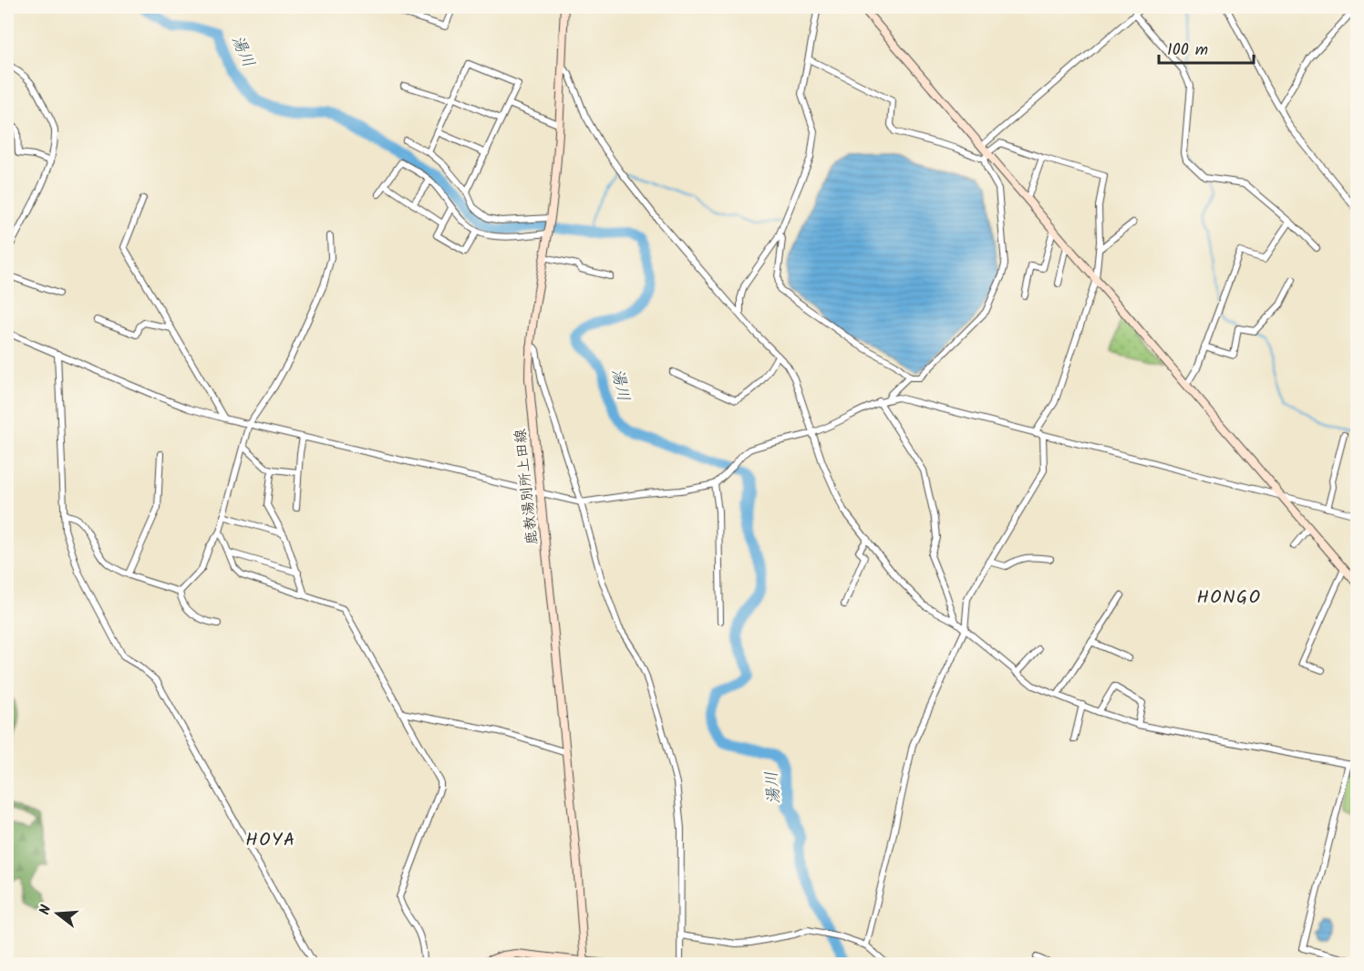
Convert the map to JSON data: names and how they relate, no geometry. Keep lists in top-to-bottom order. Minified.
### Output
{"streets":{"main road":["鹿教湯別所上田線"]},"districts":["HONGO","HOYA"],"water":["湯川"],"scale_bar":"100 m","north":"left"}
